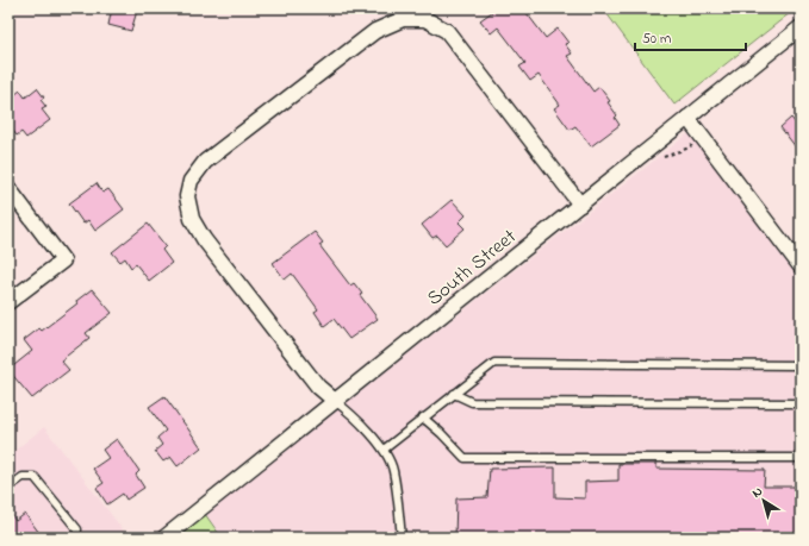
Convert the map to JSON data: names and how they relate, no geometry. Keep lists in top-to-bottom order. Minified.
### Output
{"streets":{"street":["South Street"]},"scale_bar":"50 m","north":"top left"}
